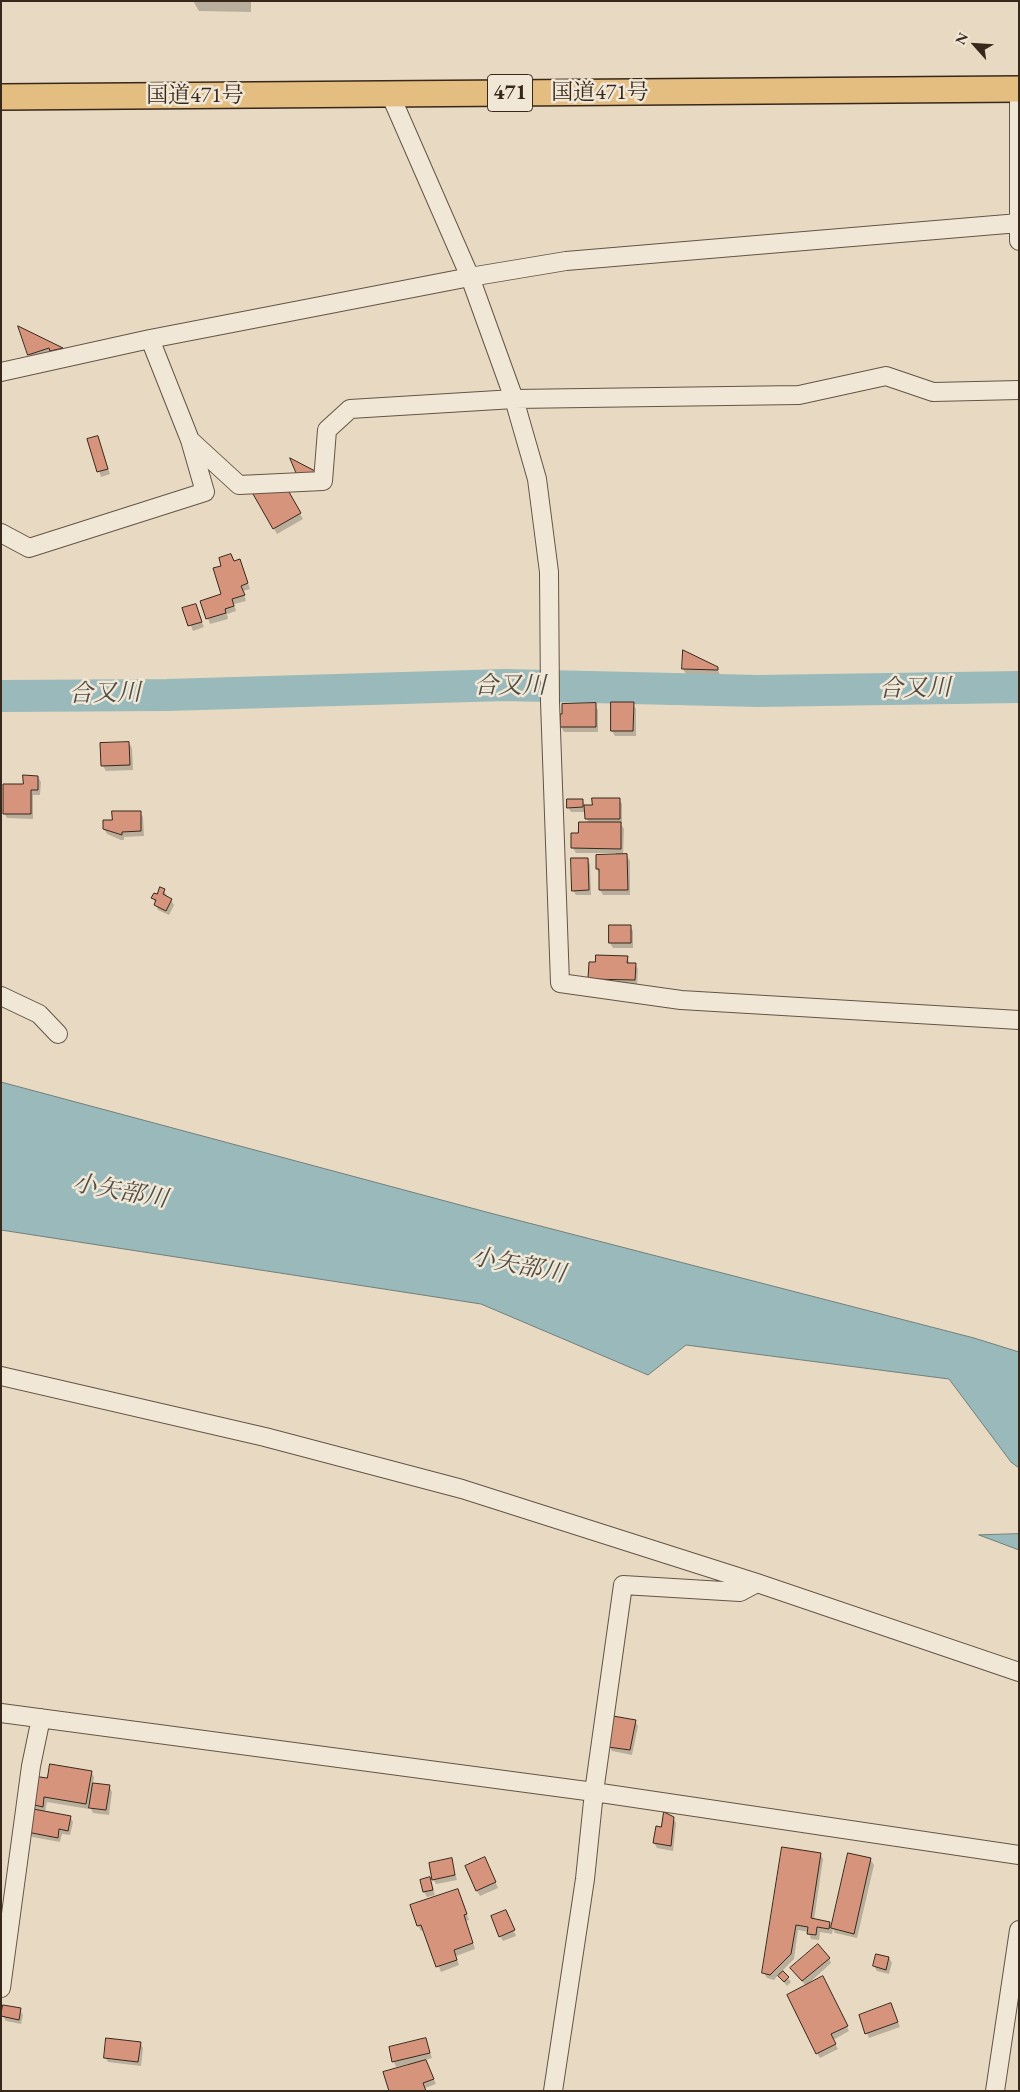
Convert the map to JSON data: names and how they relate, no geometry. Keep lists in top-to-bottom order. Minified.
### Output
{"streets":{"highway":["471","国道471号"]},"water":["合又川","小矢部川"],"north":"top left"}
